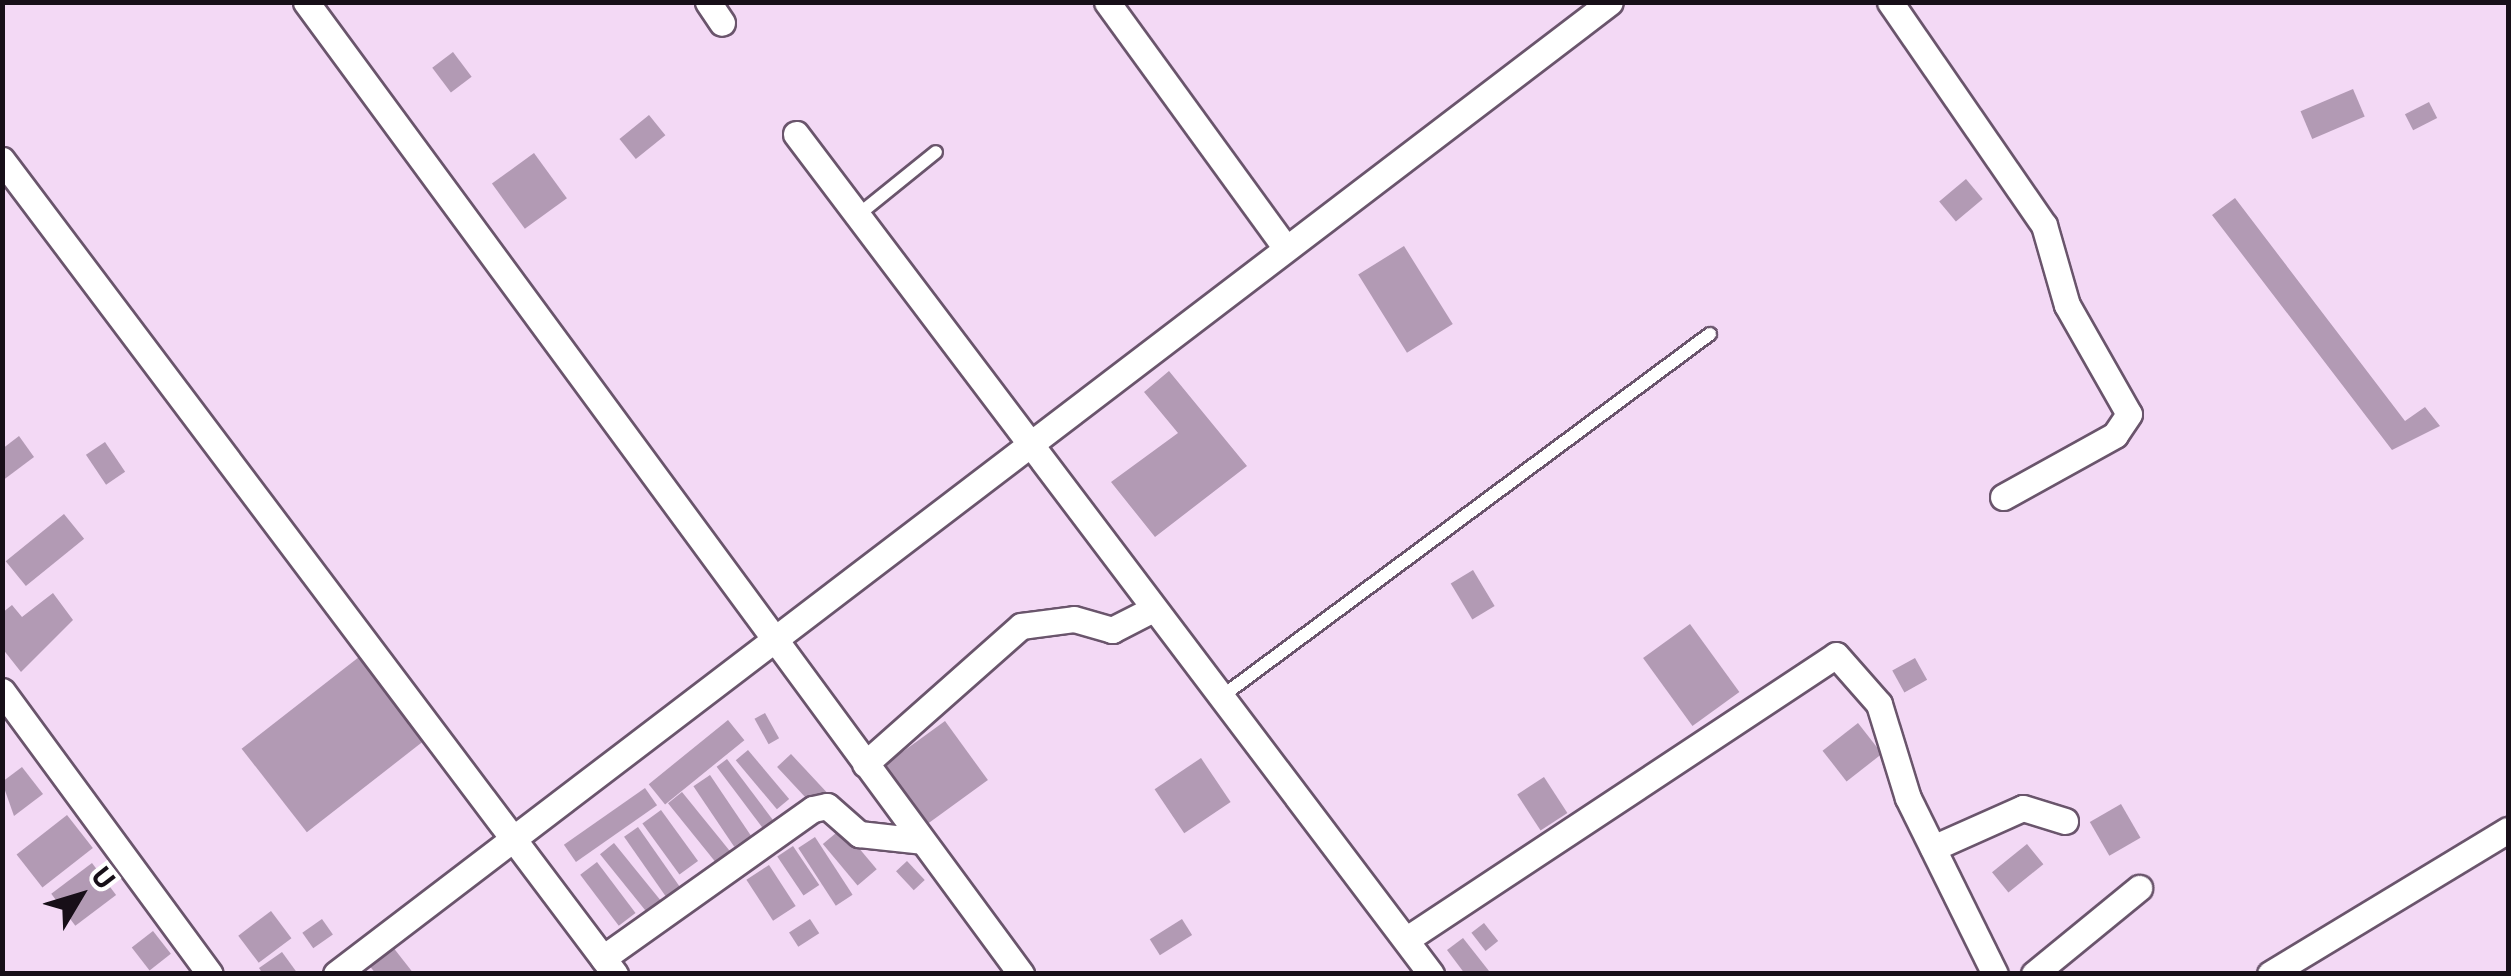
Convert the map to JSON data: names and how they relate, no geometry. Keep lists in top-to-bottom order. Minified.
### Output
{"north":"top right"}
